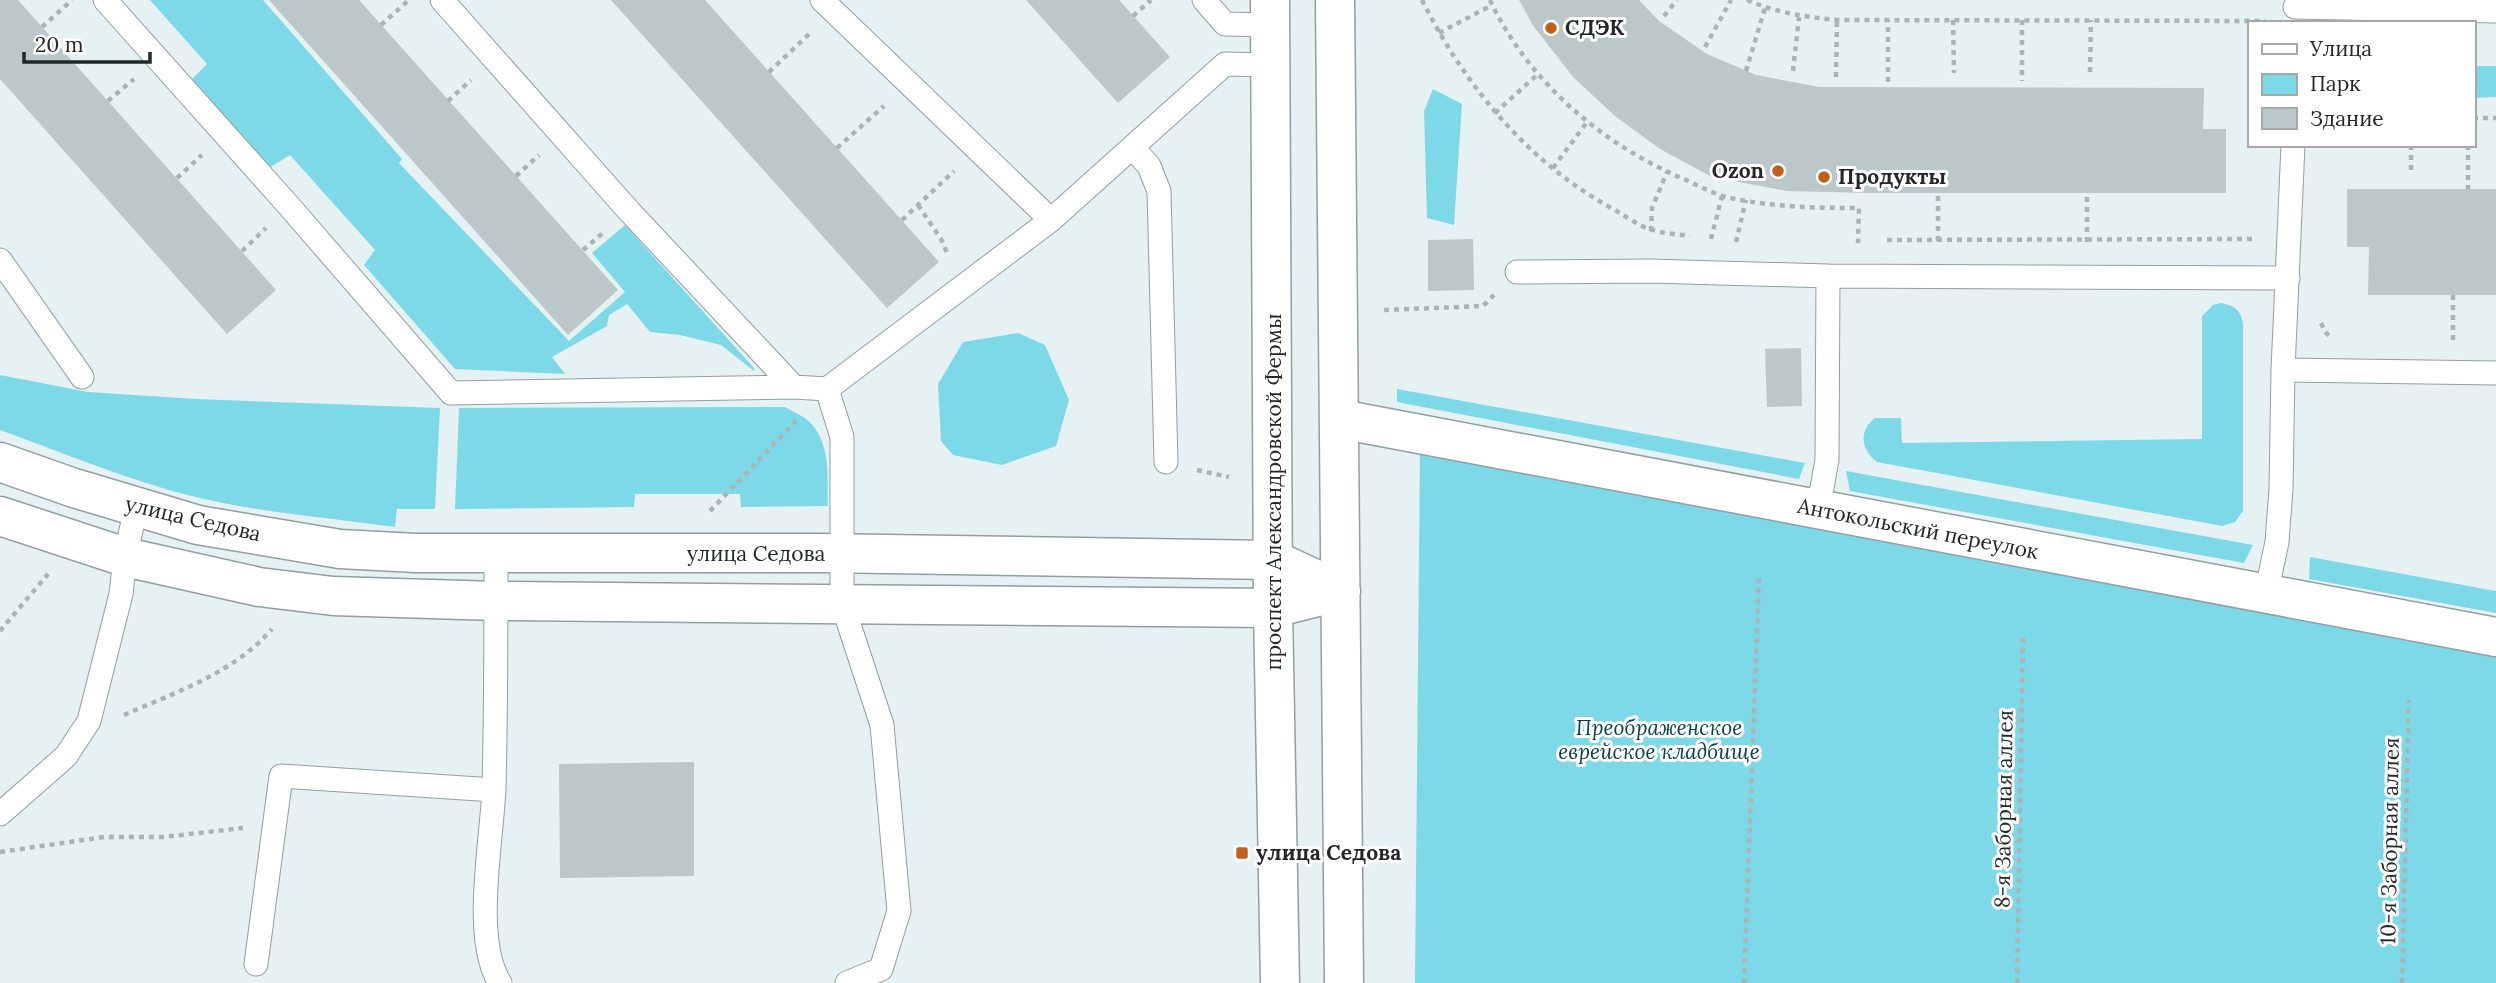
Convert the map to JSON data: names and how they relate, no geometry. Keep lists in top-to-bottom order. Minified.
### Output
{"streets":{"main road":["проспект Александровской Фермы","улица Седова","Антокольский переулок"],"path":["8-я Заборная аллея","10-я Заборная аллея"]},"crossings":[["проспект Александровской Фермы","улица Седова"]],"parks":["Преображенское еврейское кладбище"],"places":{"other":["СДЭК","Ozon","Продукты"],"transit":["улица Седова"]},"legend":["Улица","Парк","Здание"],"scale_bar":"20 m"}
